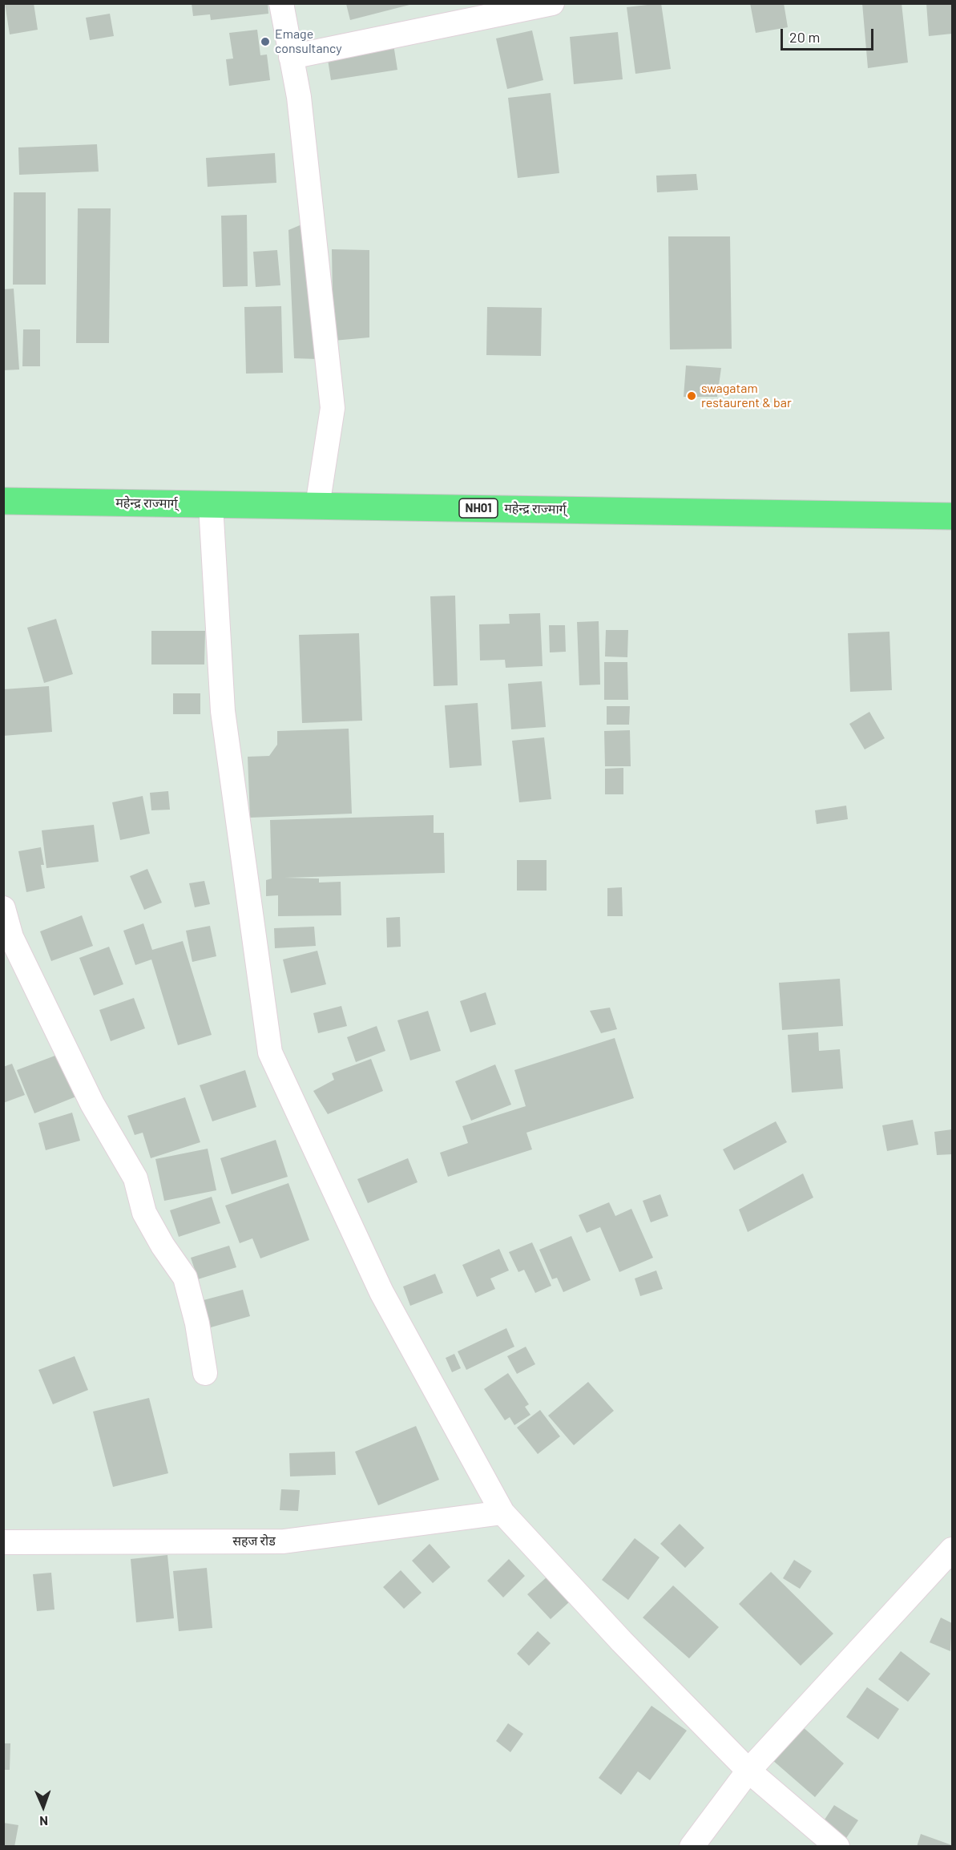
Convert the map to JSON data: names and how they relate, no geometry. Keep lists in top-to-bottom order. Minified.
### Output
{"streets":{"highway":["महेन्द्र राज्मार्ग्","NH01"],"street":["सहज रोड"]},"places":["Emage consultancy","swagatam restaurent & bar"],"scale_bar":"20 m","north":"bottom"}
